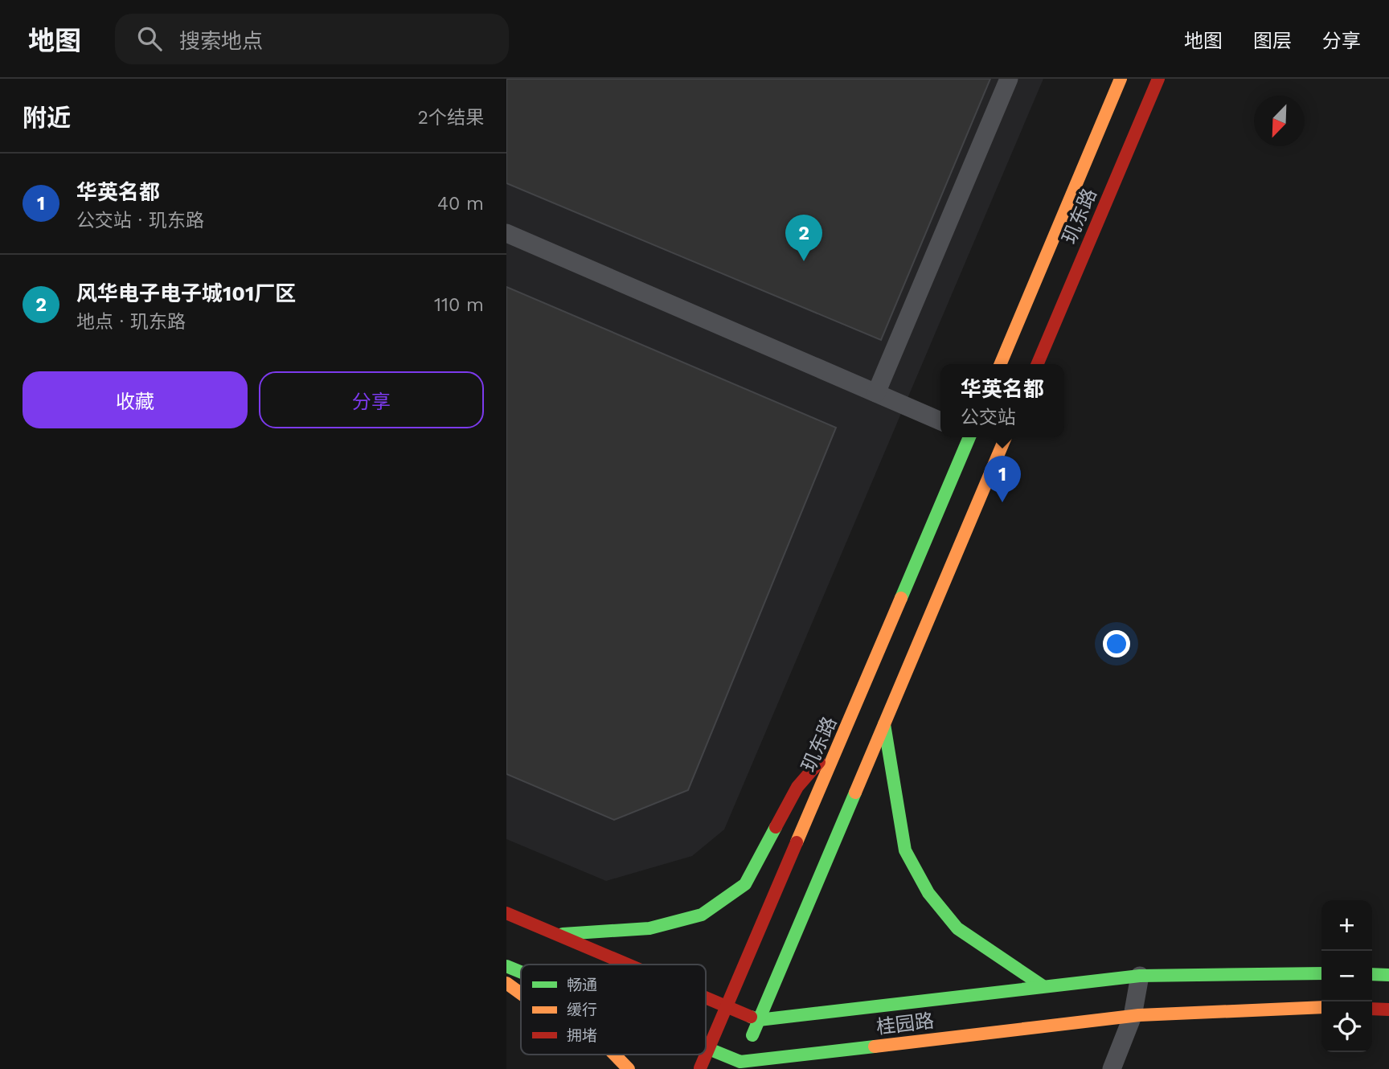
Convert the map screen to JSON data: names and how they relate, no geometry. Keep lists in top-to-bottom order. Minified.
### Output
{"streets":{"main road":["玑东路","桂园路"]},"crossings":[["玑东路","桂园路"]],"legend":["畅通","缓行","拥堵"],"north":"bottom left","page":{"header":"地图","search":"搜索地点","nav":["地图","图层","分享"],"heading":["附近","2个结果"],"list":[{"mark":"1","name":"华英名都","note":"公交站 · 玑东路","value":"40 m"},{"mark":"2","name":"风华电子电子城101厂区","note":"地点 · 玑东路","value":"110 m"}],"pins":["2","1"],"buttons":["收藏","分享"],"popup":["华英名都","公交站"],"map_buttons":["+","−"]}}
